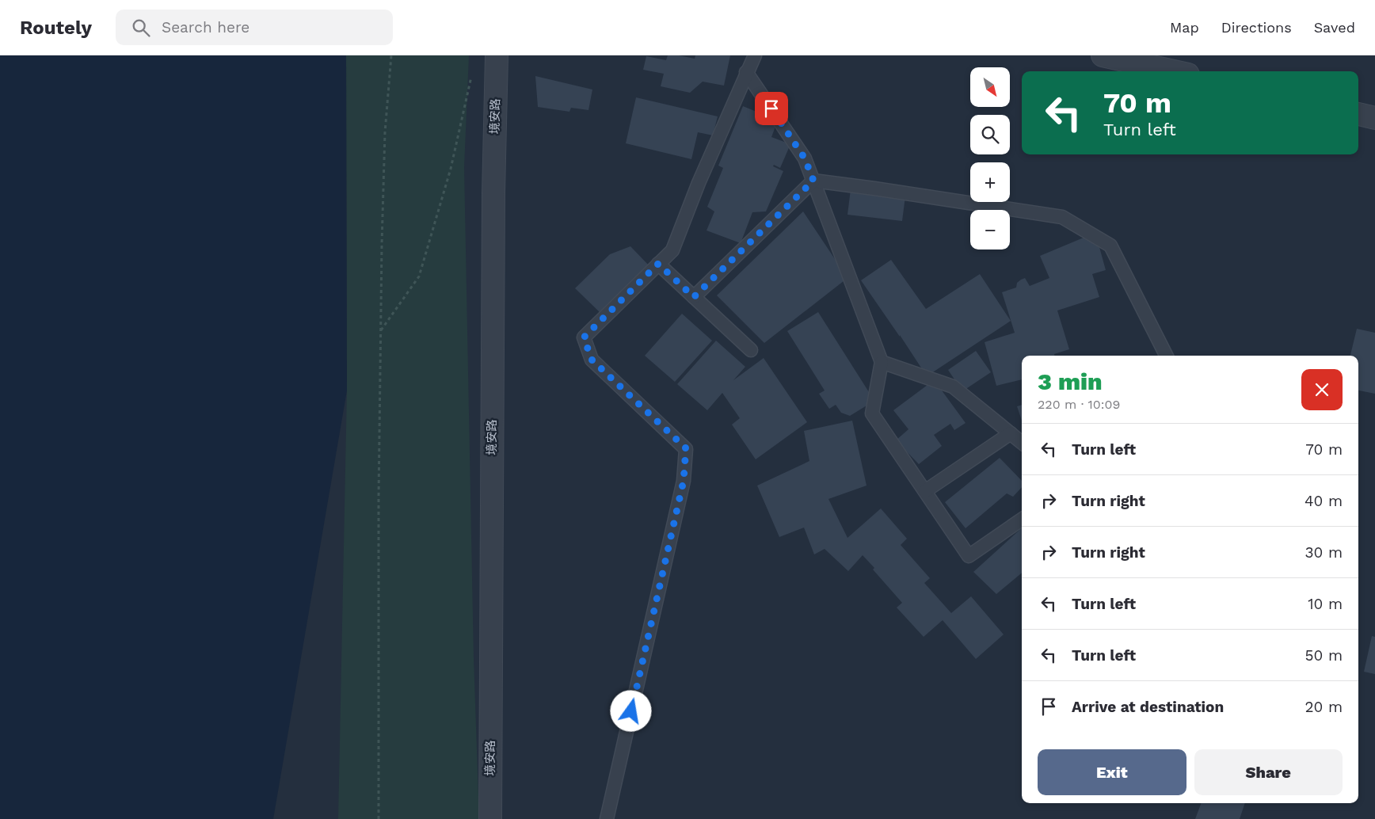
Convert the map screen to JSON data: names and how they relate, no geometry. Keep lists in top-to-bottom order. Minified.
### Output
{"streets":{"street":["境安路"]},"north":"bottom right","page":{"header":"Routely","search":"Search here","nav":["Map","Directions","Saved"],"map_buttons":["+","−"],"turn":["70 m","Turn left"],"heading":["3 min","220 m · 10:09"],"list":[{"name":"Turn left","value":"70 m"},{"name":"Turn right","value":"40 m"},{"name":"Turn right","value":"30 m"},{"name":"Turn left","value":"10 m"},{"name":"Turn left","value":"50 m"},{"name":"Arrive at destination","value":"20 m"}],"buttons":["Exit","Share"]}}
